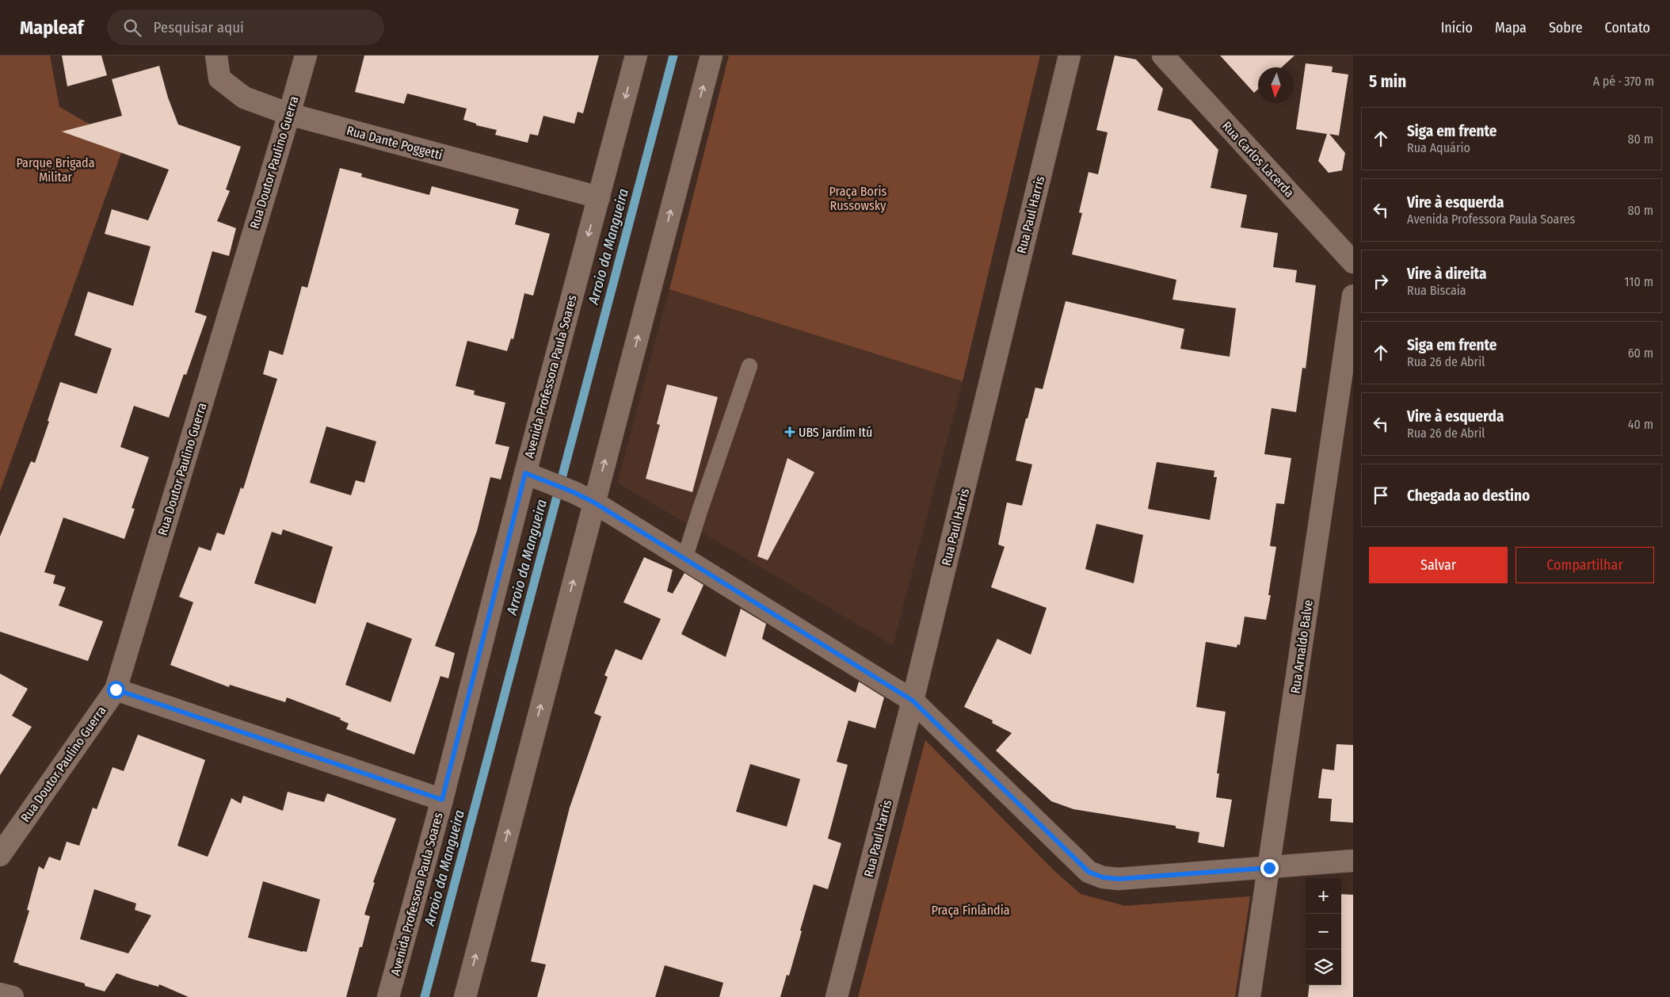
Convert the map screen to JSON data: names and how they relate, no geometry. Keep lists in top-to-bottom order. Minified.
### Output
{"streets":{"street":["Rua Dante Poggetti","Rua Carlos Lacerda","Rua Doutor Paulino Guerra","Rua Paul Harris","Avenida Professora Paula Soares","Rua Arnaldo Balve"]},"crossings":[["Rua Dante Poggetti","Rua Doutor Paulino Guerra"],["Rua Dante Poggetti","Avenida Professora Paula Soares"]],"water":["Arroio da Mangueira"],"parks":["Parque Brigada Militar","Praça Boris Russowsky","Praça Finlândia"],"places":{"health":["UBS Jardim Itú"]},"north":"bottom","page":{"header":"Mapleaf","search":"Pesquisar aqui","nav":["Início","Mapa","Sobre","Contato"],"heading":["5 min","A pé · 370 m"],"list":[["Siga em frente","Rua Aquário","80 m"],["Vire à esquerda","Avenida Professora Paula Soares","80 m"],["Vire à direita","Rua Biscaia","110 m"],["Siga em frente","Rua 26 de Abril","60 m"],["Vire à esquerda","Rua 26 de Abril","40 m"],"Chegada ao destino"],"buttons":["Salvar","Compartilhar"],"map_buttons":["+","−"]}}
